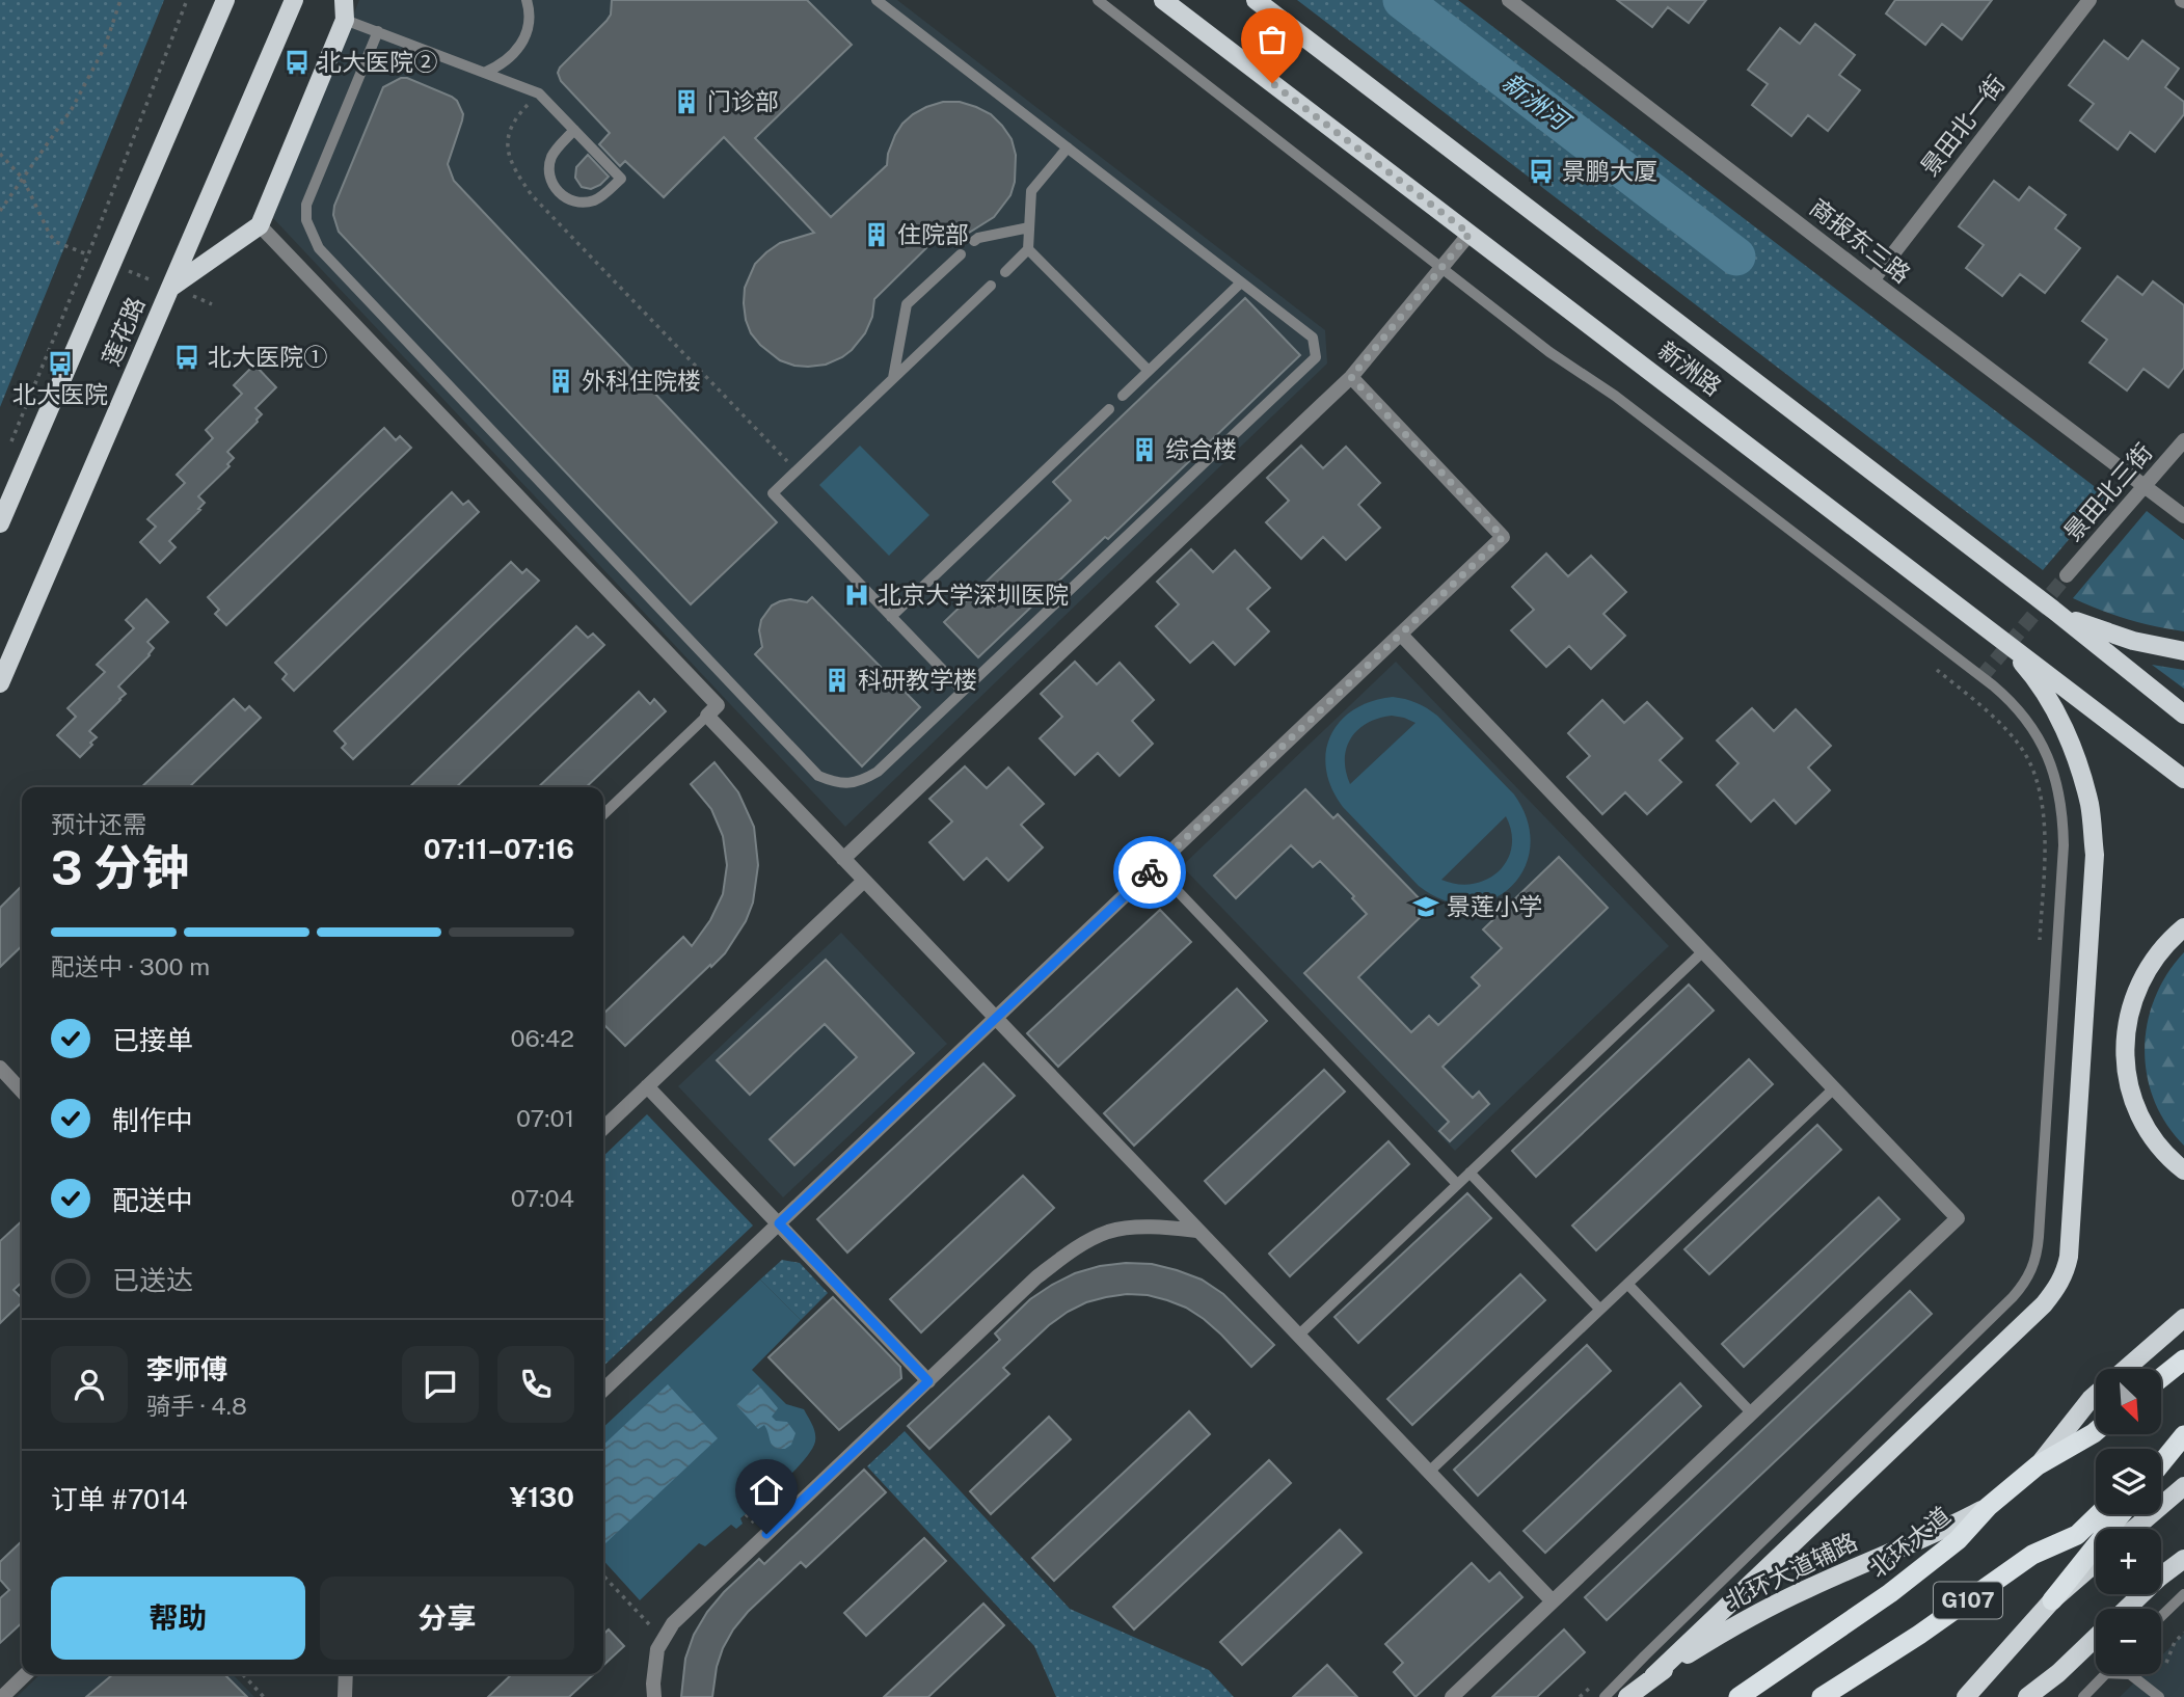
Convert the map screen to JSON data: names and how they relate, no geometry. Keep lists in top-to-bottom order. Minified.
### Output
{"streets":{"highway":["北环大道","G107"],"main road":["莲花路","新洲路","北环大道辅路"],"street":["景田北一街","商报东三路","景田北三街"]},"crossings":[["景田北一街","商报东三路"],["商报东三路","景田北三街"],["北环大道","北环大道辅路"]],"water":["新洲河"],"places":{"bus stop":["北大医院②","景鹏大厦","北大医院①","北大医院"],"building":["门诊部","住院部","外科住院楼","综合楼","科研教学楼"],"hospital":["北京大学深圳医院"],"school or university":["景莲小学"]},"north":"bottom right","page":{"heading":["3 分钟","预计还需","07:11–07:16"],"panel":["李师傅","骑手 · 4.8","订单 #7014","¥130"],"bar":"配送中 · 300 m","list":[["已接单","06:42"],["制作中","07:01"],["配送中","07:04"],"已送达"],"map_buttons":["+","−"],"buttons":["帮助","分享"]}}
